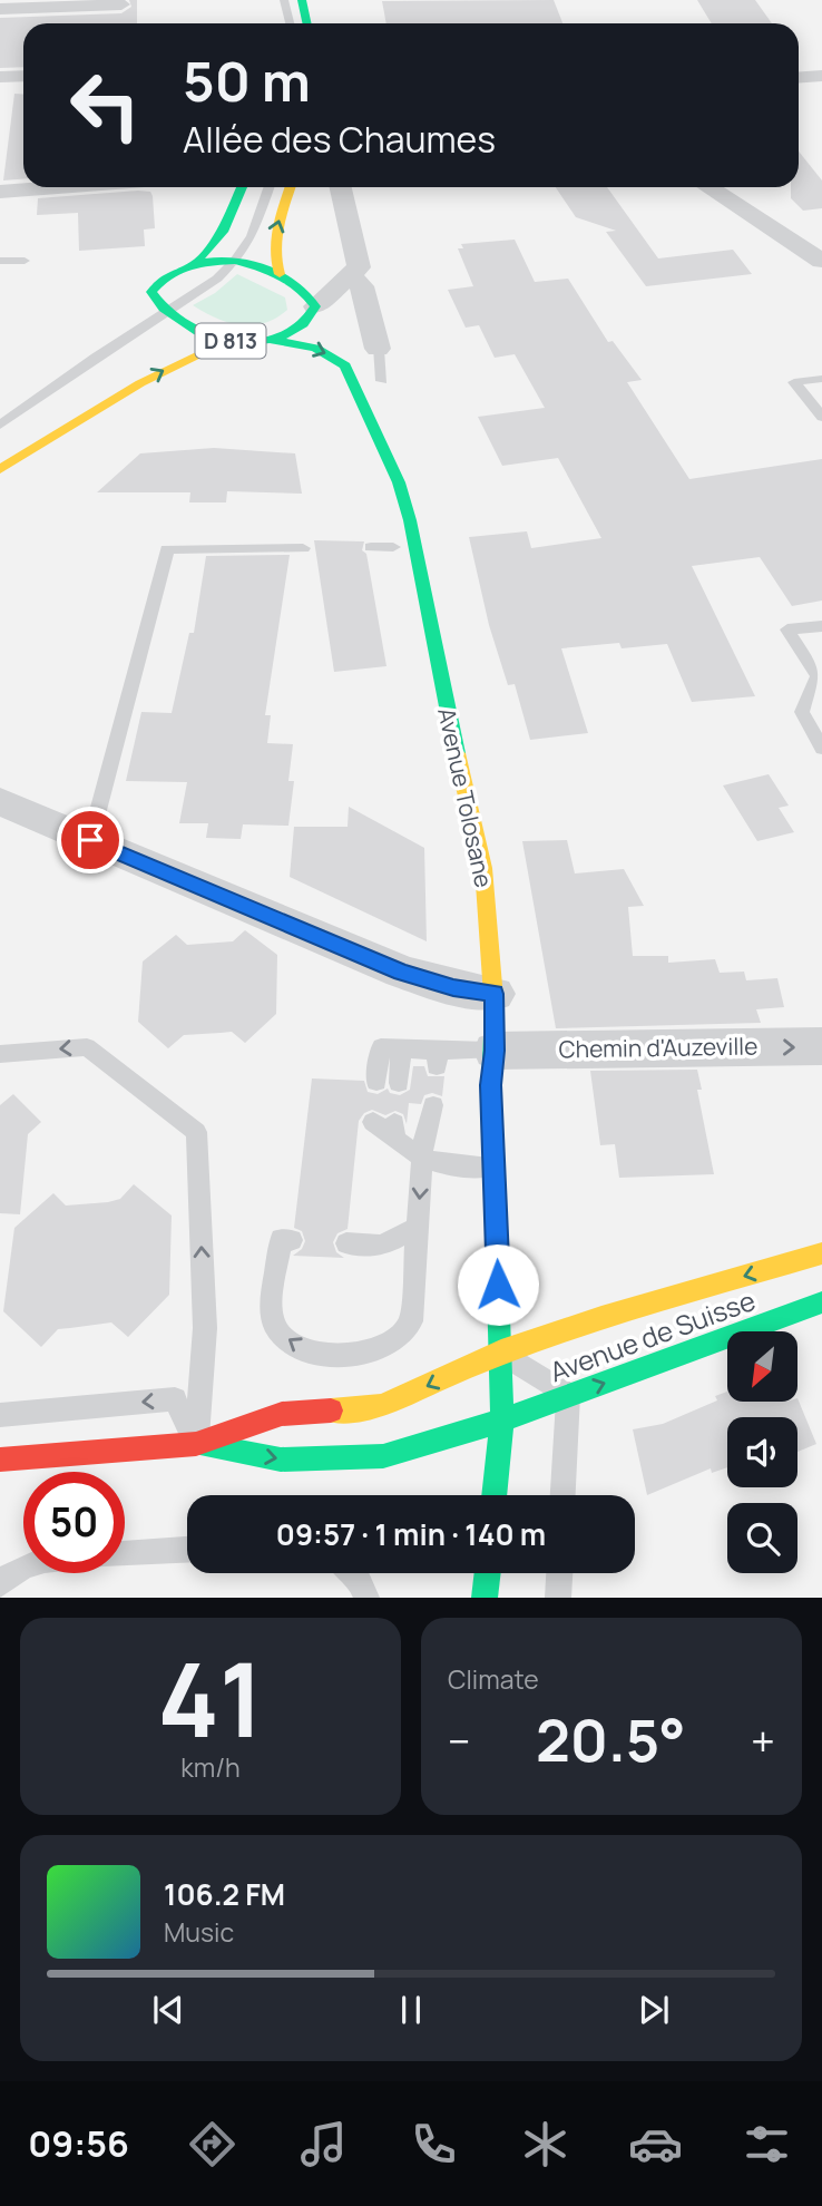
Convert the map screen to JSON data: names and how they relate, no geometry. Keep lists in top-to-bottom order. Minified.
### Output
{"streets":{"main road":["D 813","Avenue Tolosane","Avenue de Suisse"],"street":["Chemin d'Auzeville"]},"crossings":[["D 813","Avenue Tolosane"],["Avenue Tolosane","Chemin d'Auzeville"],["Avenue Tolosane","Avenue de Suisse"]],"one_way":["Chemin d'Auzeville"],"north":"bottom left","page":{"turn":["50 m","Allée des Chaumes"],"limit":"50","trip":"09:57 · 1 min · 140 m","tile":[["41","km/h"],"Climate"],"heat":["−","20.5°","+"],"song":["106.2 FM","Music"],"tabs":"09:56"}}
